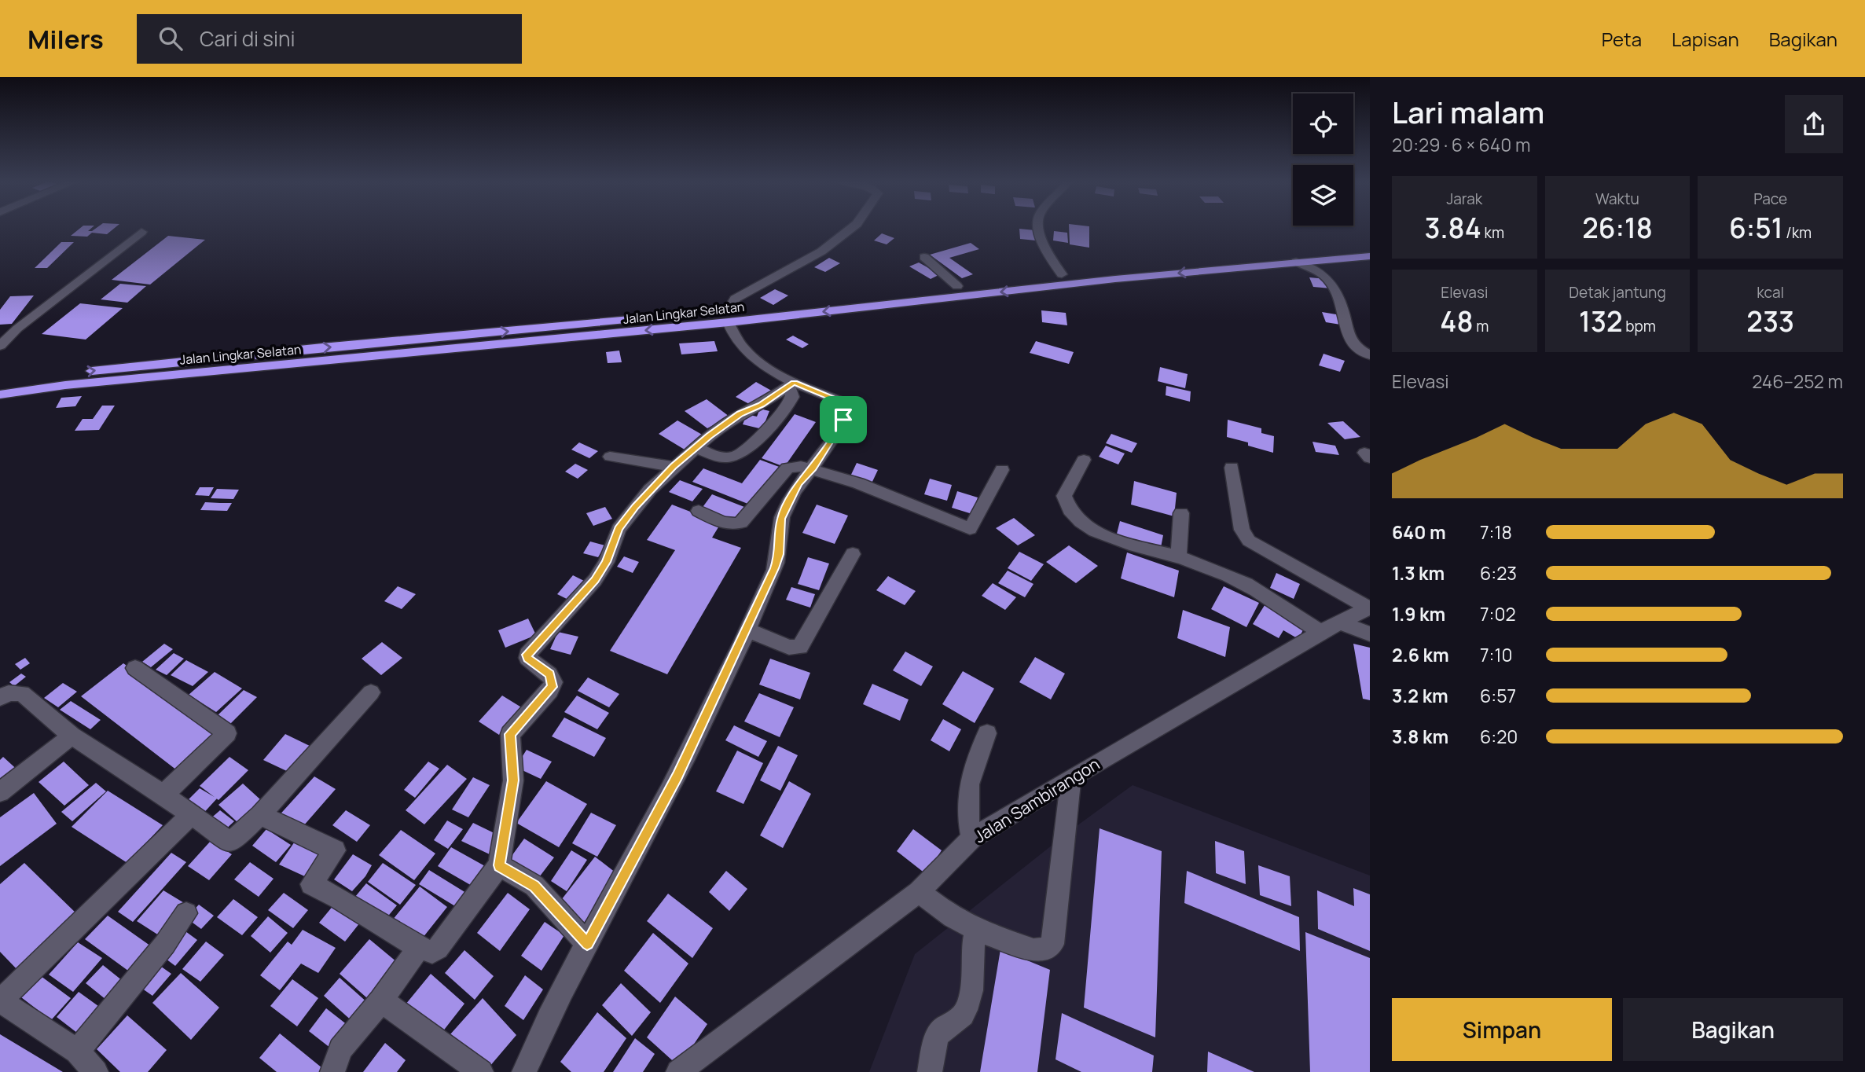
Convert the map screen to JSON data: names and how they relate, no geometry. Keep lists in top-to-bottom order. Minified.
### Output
{"streets":{"highway":["Jalan Lingkar Selatan"],"street":["Jalan Sambirangon"]},"page":{"header":"Milers","search":"Cari di sini","nav":["Peta","Lapisan","Bagikan"],"heading":["Lari malam","20:29 · 6 × 640 m"],"stats":[["Jarak","3.84 km"],["Waktu","26:18"],["Pace","6:51 /km"],["Elevasi","48 m"],["Detak jantung","132 bpm"],["kcal","233"]],"chart":["Elevasi","246–252 m"],"list":[{"name":"640 m","note":"7:18"},{"name":"1.3 km","note":"6:23"},{"name":"1.9 km","note":"7:02"},{"name":"2.6 km","note":"7:10"},{"name":"3.2 km","note":"6:57"},{"name":"3.8 km","note":"6:20"}],"buttons":["Simpan","Bagikan"]}}
